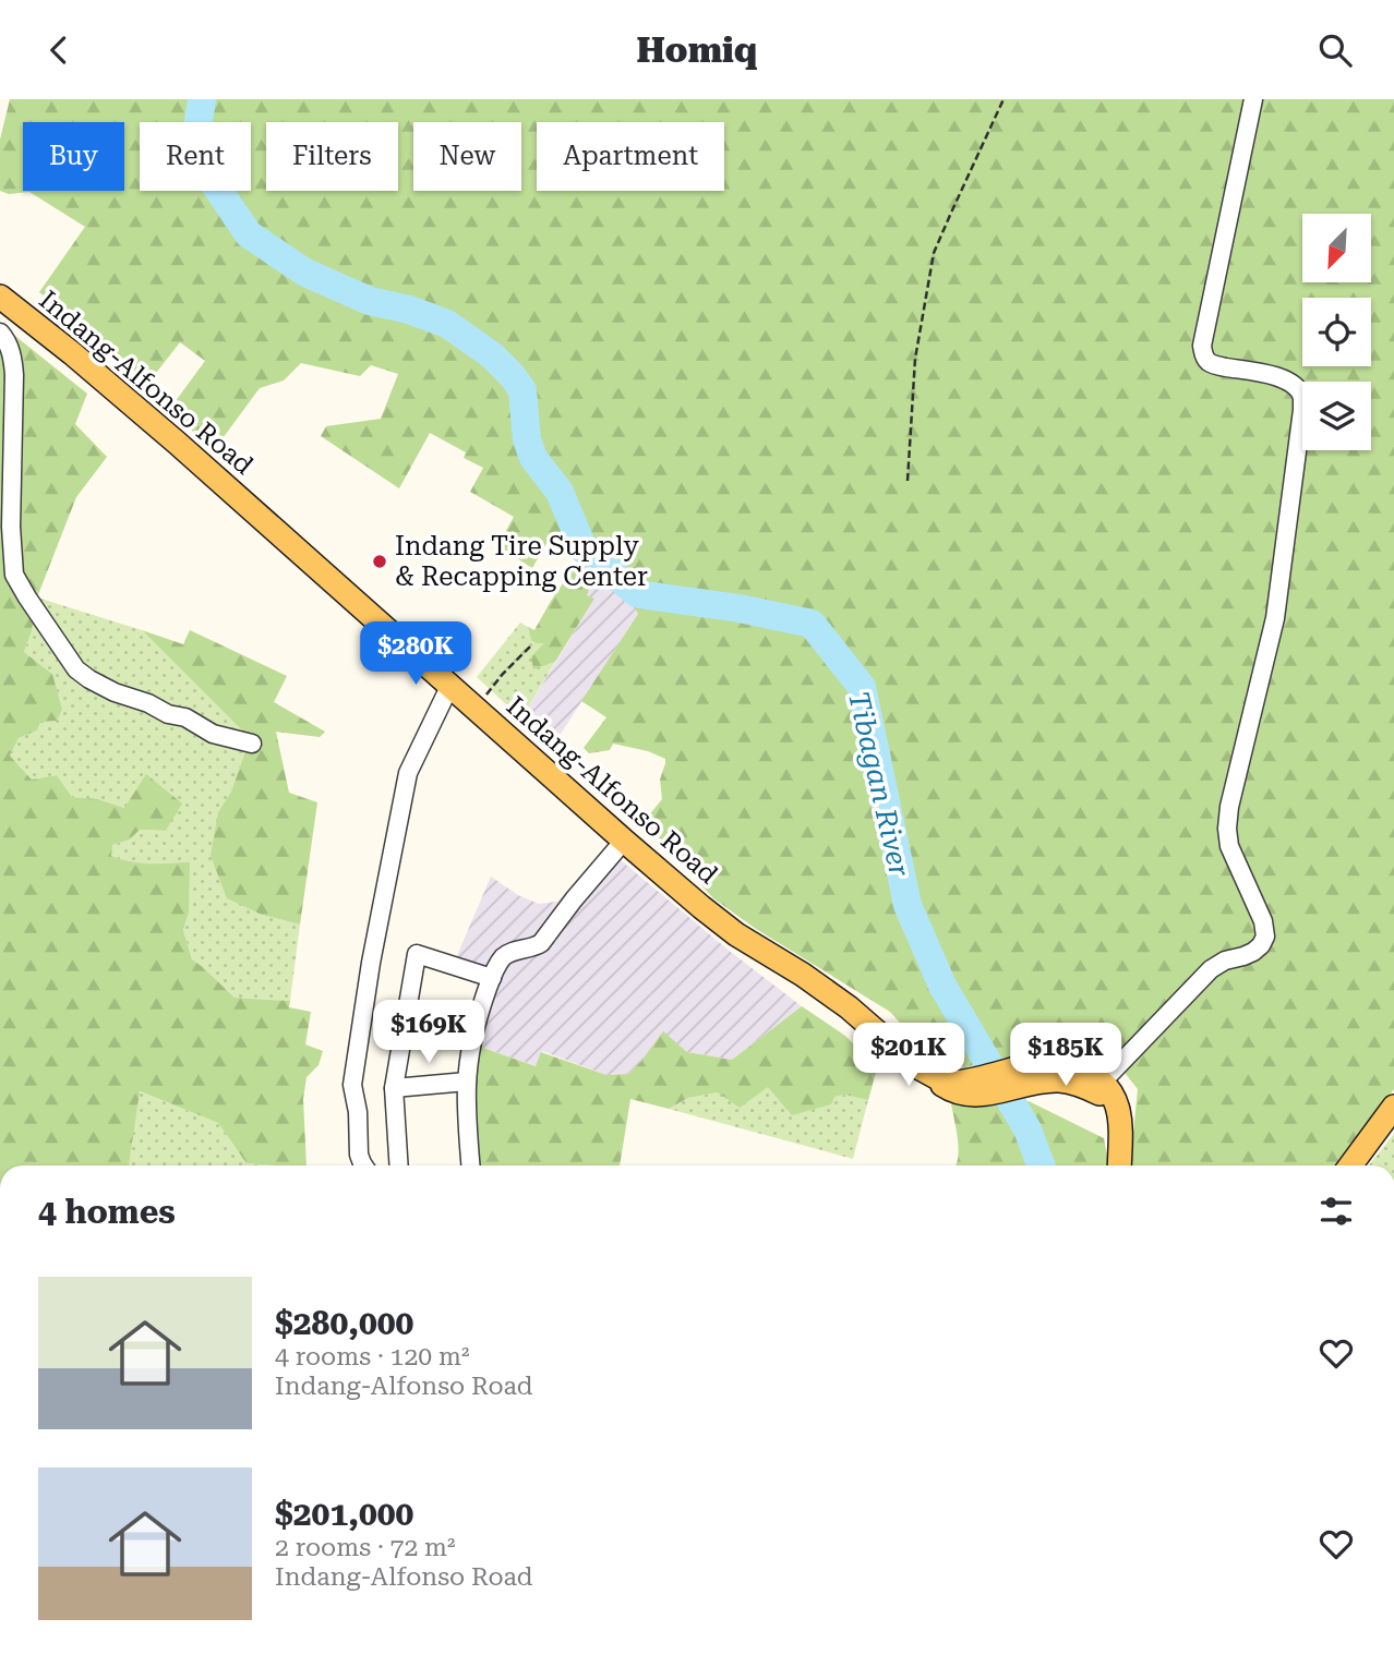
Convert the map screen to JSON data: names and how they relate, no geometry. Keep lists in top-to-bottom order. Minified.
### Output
{"streets":{"main road":["Indang-Alfonso Road"]},"water":["Tibagan River"],"places":["Indang Tire Supply & Recapping Center"],"north":"bottom left","page":{"header":"Homiq","chip":["Buy","Rent","Filters","New","Apartment"],"price":["$280K","$169K","$201K","$185K"],"heading":"4 homes","list":[{"name":"$280,000","note":"4 rooms · 120 m² · Indang-Alfonso Road"},{"name":"$201,000","note":"2 rooms · 72 m² · Indang-Alfonso Road"}]}}
